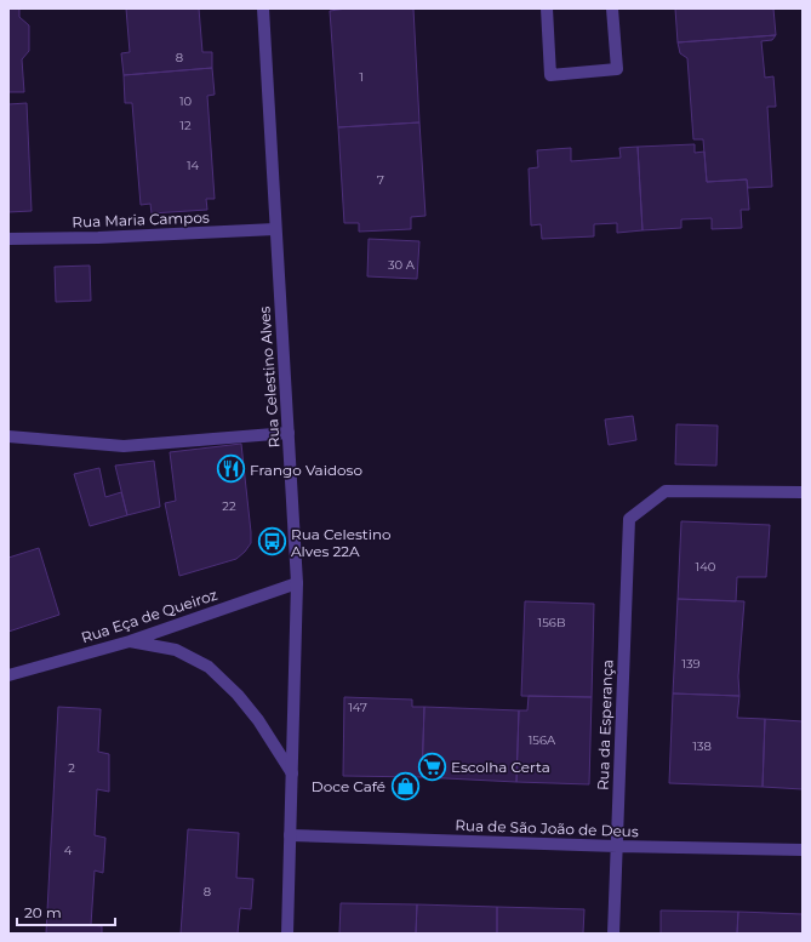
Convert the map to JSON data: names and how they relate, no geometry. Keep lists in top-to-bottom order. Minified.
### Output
{"streets":{"street":["Rua Maria Campos","Rua Celestino Alves","Rua Eça de Queiroz","Rua da Esperança","Rua de São João de Deus"]},"crossings":[["Rua Maria Campos","Rua Celestino Alves"],["Rua Celestino Alves","Rua Eça de Queiroz"],["Rua Celestino Alves","Rua de São João de Deus"],["Rua da Esperança","Rua de São João de Deus"]],"places":{"restaurant":["Frango Vaidoso"],"bus stop":["Rua Celestino Alves 22A"],"supermarket":["Escolha Certa"],"shop":["Doce Café"]},"house_numbers":["8","1","10","12","14","7","30 A","22","140","156B","139","147","156A","138","2","4","8"],"scale_bar":"20 m"}
